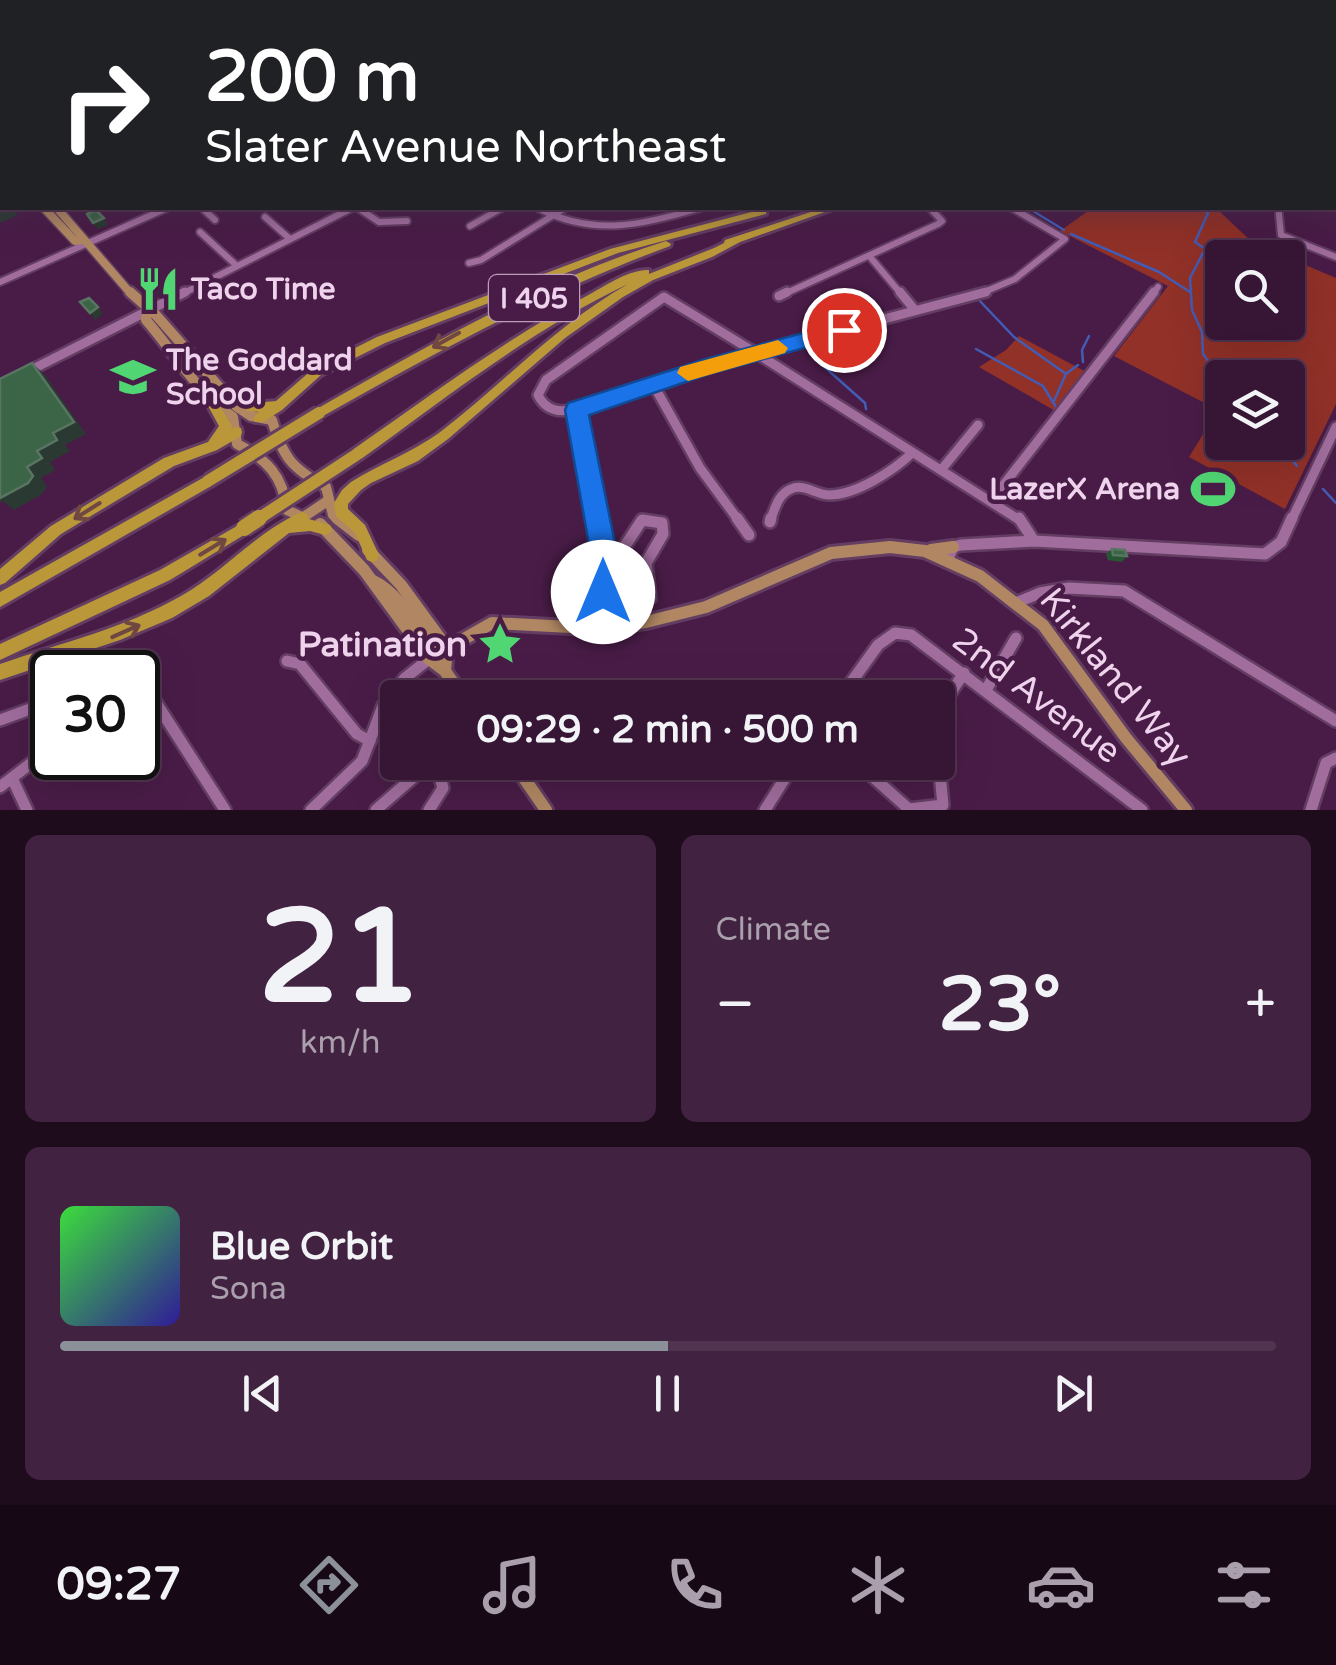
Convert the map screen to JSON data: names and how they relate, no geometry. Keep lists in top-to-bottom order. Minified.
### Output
{"streets":{"highway":["I 405"],"main road":["Kirkland Way"],"street":["2nd Avenue"]},"places":{"restaurant":["Taco Time"],"school or university":["The Goddard School"],"sports":["LazerX Arena"],"place":["Patination"]},"page":{"turn":["200 m","Slater Avenue Northeast"],"limit":"30","trip":"09:29 · 2 min · 500 m","tile":[["21","km/h"],"Climate"],"heat":["−","23°","+"],"song":["Blue Orbit","Sona"],"tabs":"09:27"}}
